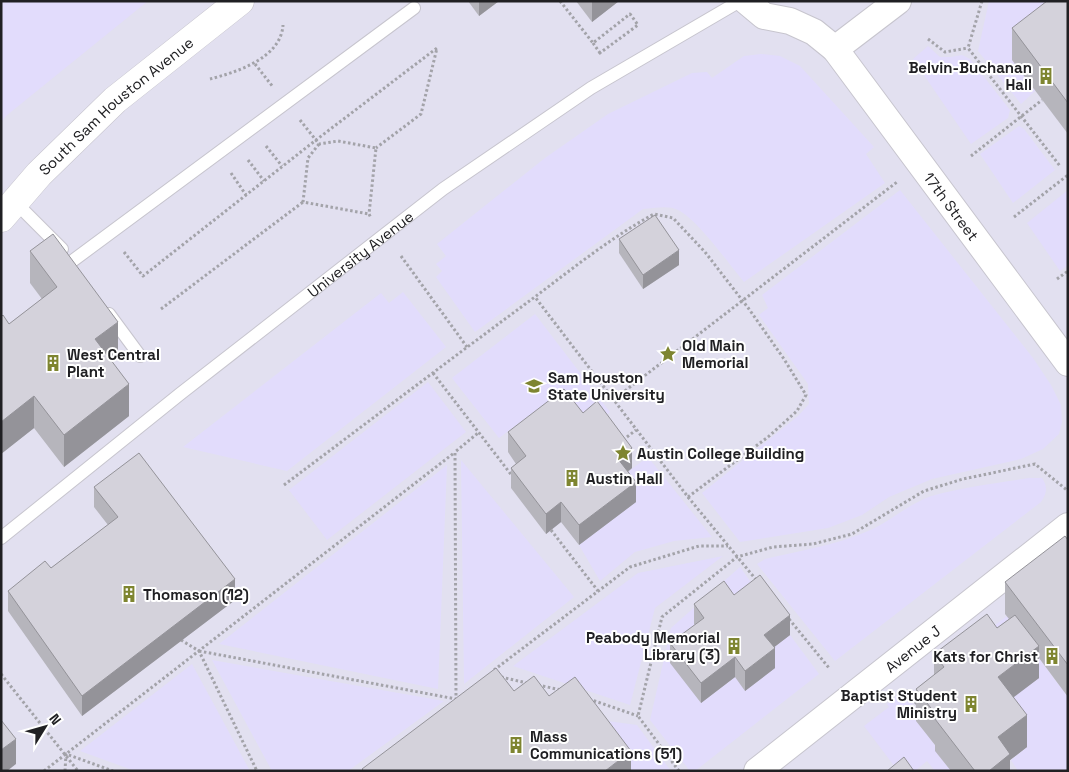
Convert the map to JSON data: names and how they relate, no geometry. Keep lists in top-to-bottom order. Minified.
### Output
{"streets":{"main road":["South Sam Houston Avenue"],"street":["17th Street","Avenue J"],"lane":["University Avenue"]},"places":{"building":["Belvin-Buchanan Hall","West Central Plant","Austin Hall","Thomason (12)","Peabody Memorial Library (3)","Kats for Christ","Baptist Student Ministry","Mass Communications (51)"],"place":["Old Main Memorial","Austin College Building"],"school or university":["Sam Houston State University"]},"north":"top right"}
